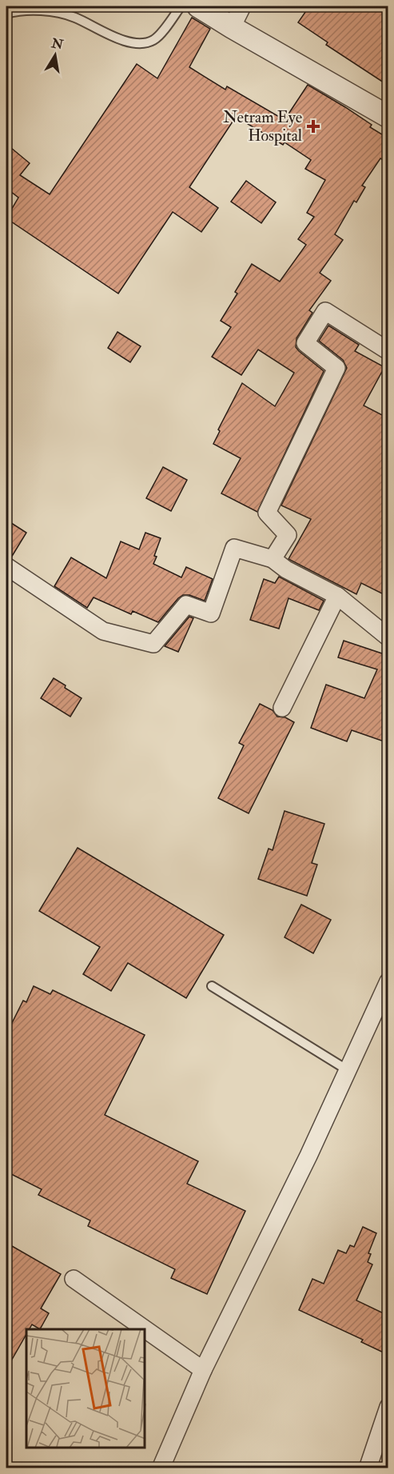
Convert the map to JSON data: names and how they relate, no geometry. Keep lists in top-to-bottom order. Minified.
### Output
{"places":{"health":["Netram Eye Hospital"]},"north":"top"}
